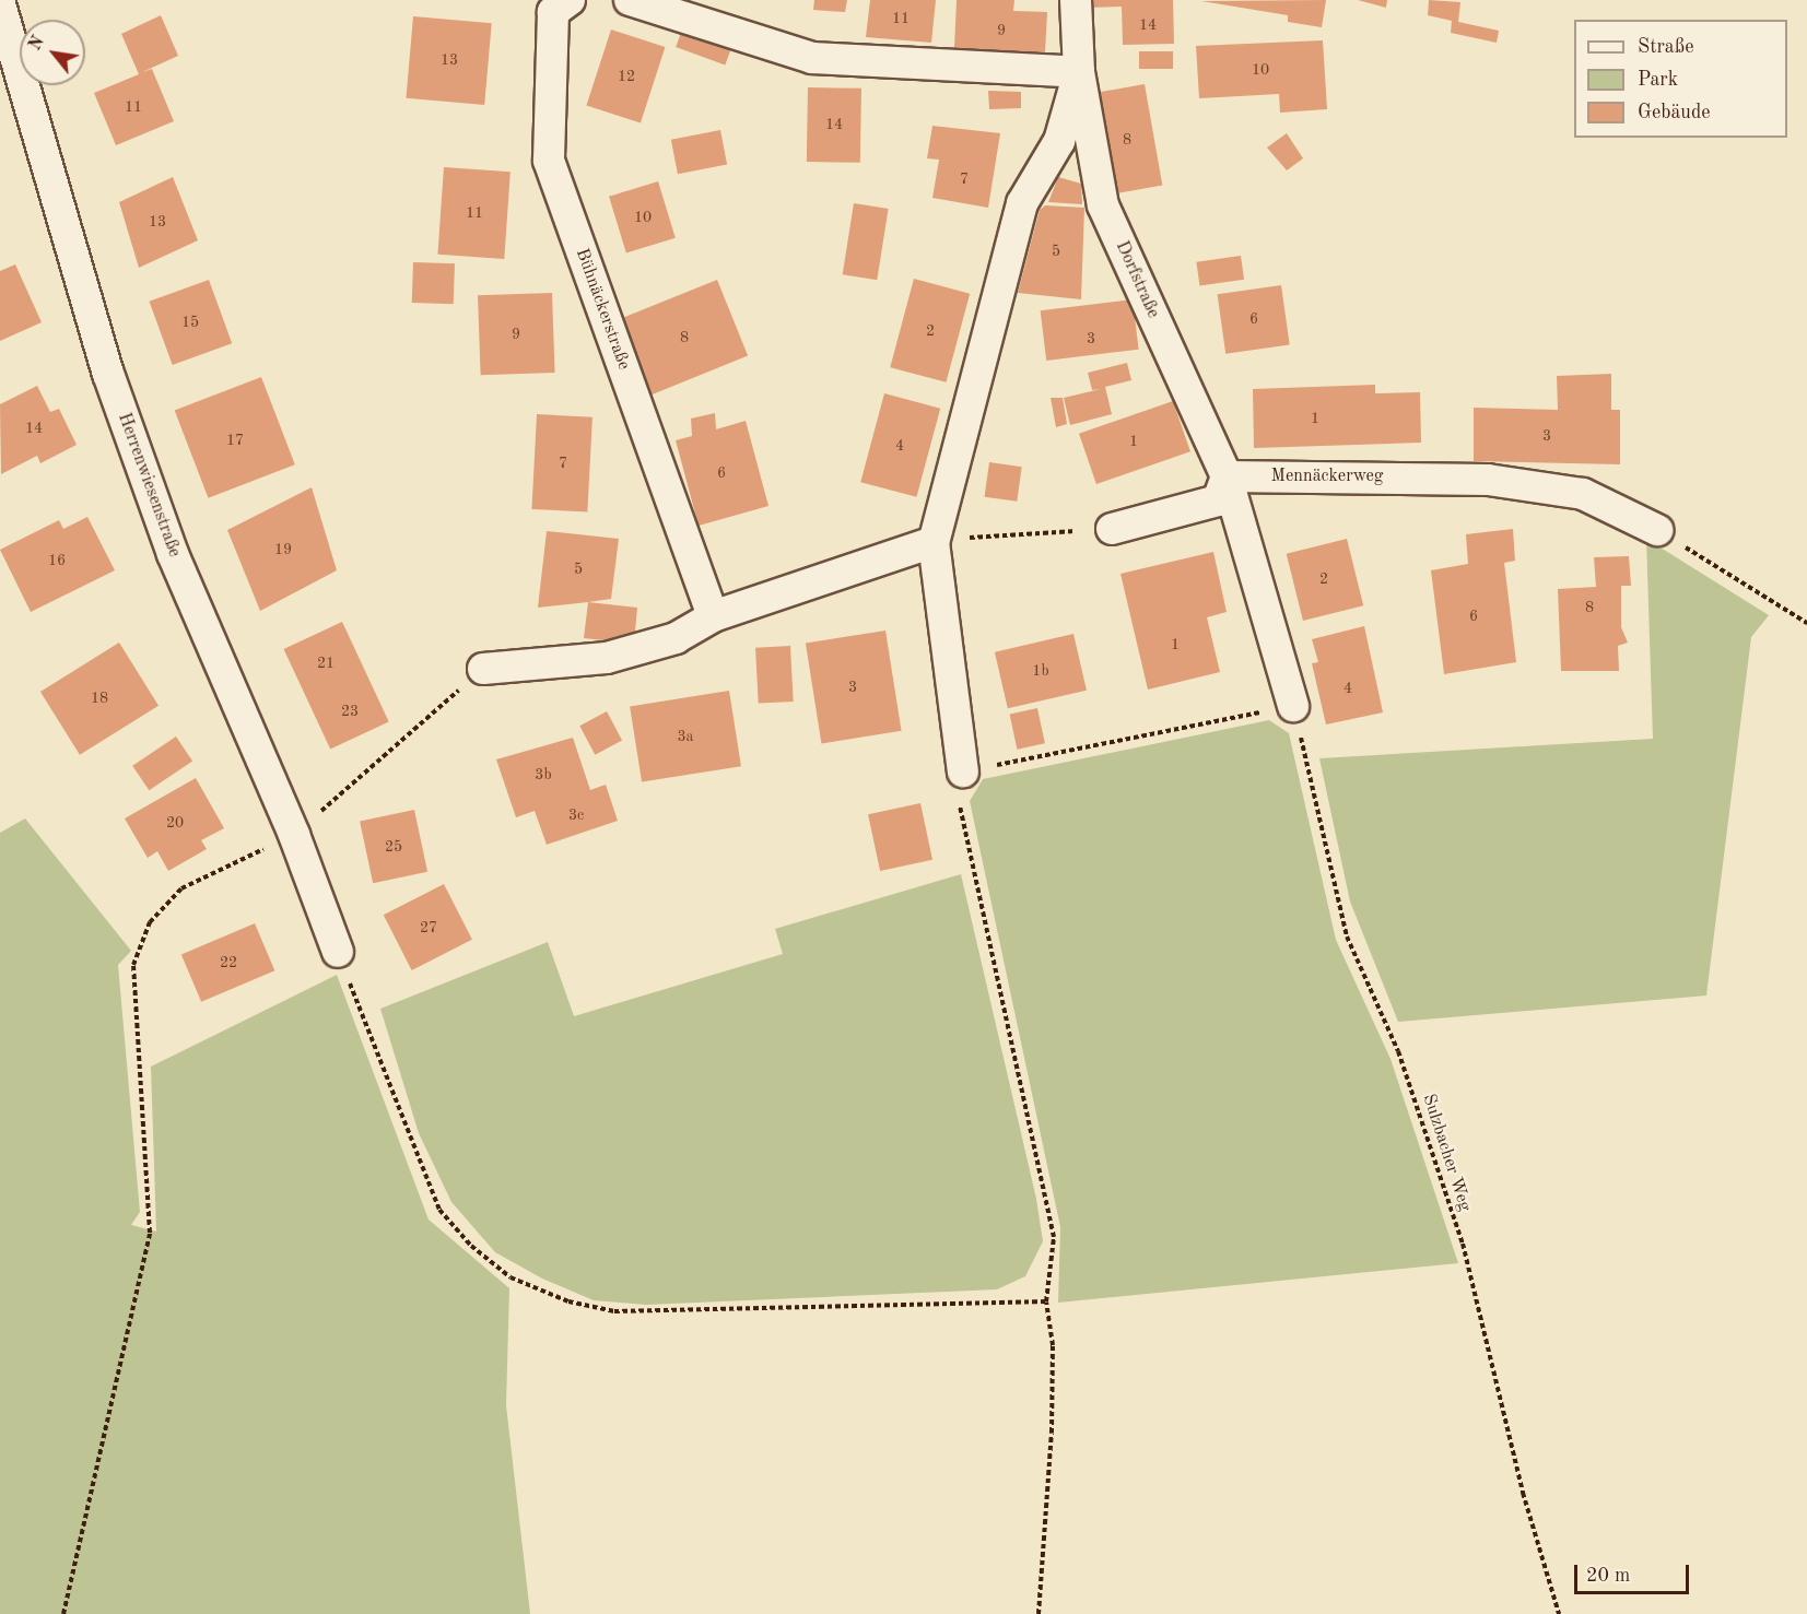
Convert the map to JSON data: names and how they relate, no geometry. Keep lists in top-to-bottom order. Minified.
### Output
{"streets":{"street":["Dorfstraße","Bühnäckerstraße","Mennäckerweg","Herrenwiesenstraße"],"path":["Sulzbacher Weg"]},"crossings":[["Dorfstraße","Mennäckerweg"]],"house_numbers":["11","14","9","13","10","12","11","14","8","7","11","10","13","5","6","15","2","9","8","3","1","14","3","17","1","4","7","6","19","16","5","2","8","6","1","21","1b","3","4","18","23","3a","3b","3c","20","25","27","22"],"legend":["Straße","Park","Gebäude"],"scale_bar":"20 m","north":"top left"}
